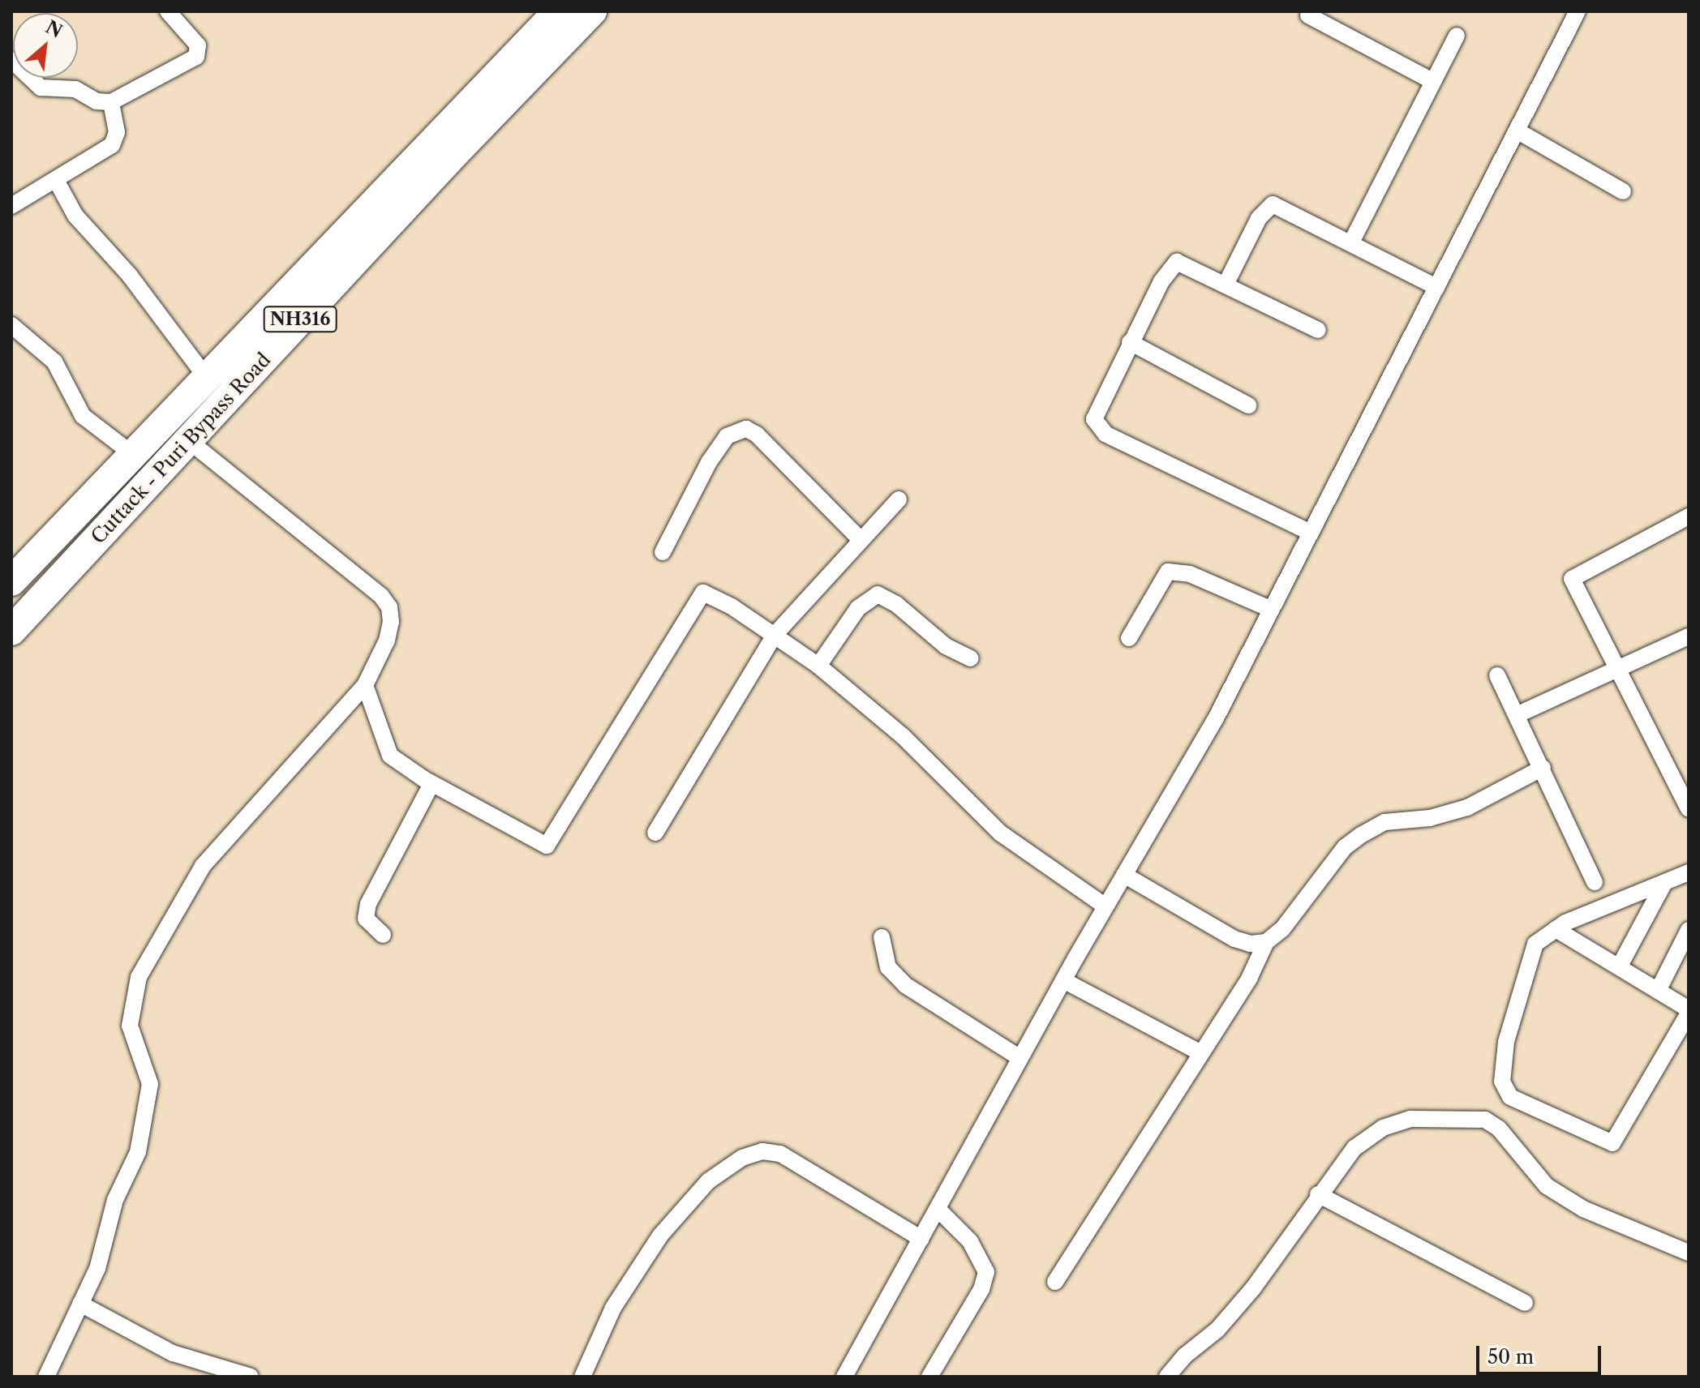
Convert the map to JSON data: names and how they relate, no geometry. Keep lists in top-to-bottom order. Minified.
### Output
{"streets":{"highway":["NH316","Cuttack - Puri Bypass Road"]},"scale_bar":"50 m","north":"top right"}
